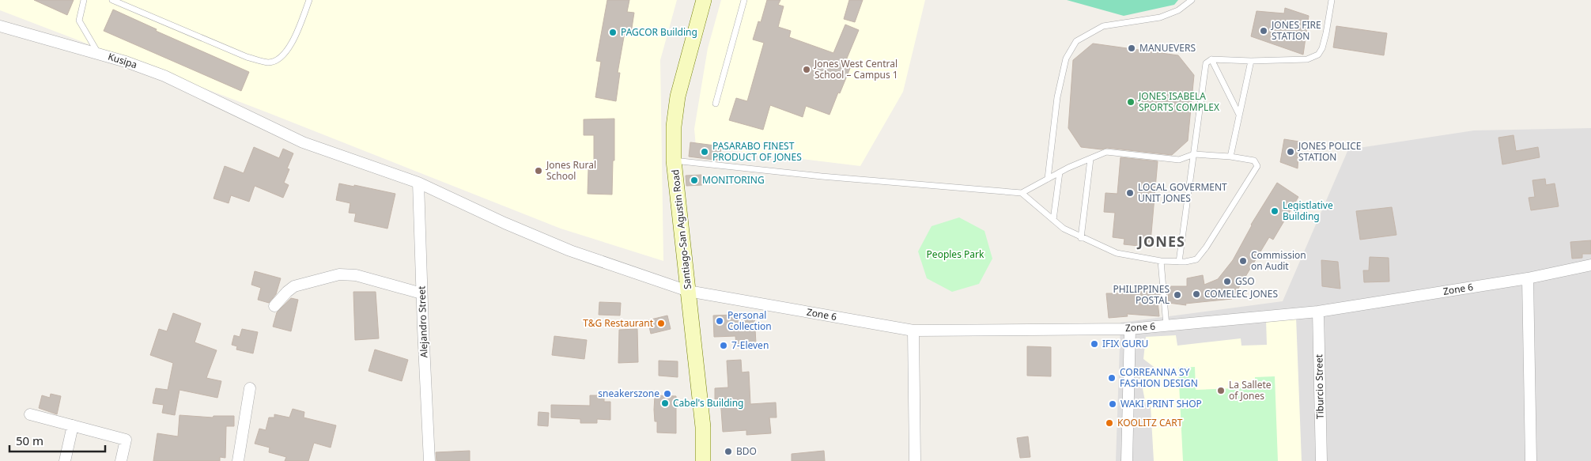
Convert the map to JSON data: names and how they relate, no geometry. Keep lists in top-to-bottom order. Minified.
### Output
{"streets":{"main road":["Santiago-San Agustin Road"],"street":["Kusipa","Zone 6","Alejandro Street","Tiburcio Street"]},"crossings":[["Kusipa","Zone 6"],["Kusipa","Alejandro Street"],["Santiago-San Agustin Road","Zone 6"],["Zone 6","Alejandro Street"],["Zone 6","Tiburcio Street"]],"districts":["JONES"],"parks":["Peoples Park"],"places":["JONES FIRE STATION","PAGCOR Building","MANUEVERS","Jones West Central School – Campus 1","JONES ISABELA SPORTS COMPLEX","PASARABO FINEST PRODUCT OF JONES","JONES POLICE STATION","Jones Rural School","MONITORING","LOCAL GOVERMENT UNIT JONES","Legistlative Building","Commission on Audit","GSO","COMELEC JONES","PHILIPPINES POSTAL","Personal Collection","T&G Restaurant","IFIX GURU","7-Eleven","CORREANNA SY FASHION DESIGN","La Sallete of Jones","sneakerszone","Cabel's Building","WAKI PRINT SHOP","KOOLITZ CART","BDO"],"scale_bar":"50 m"}
